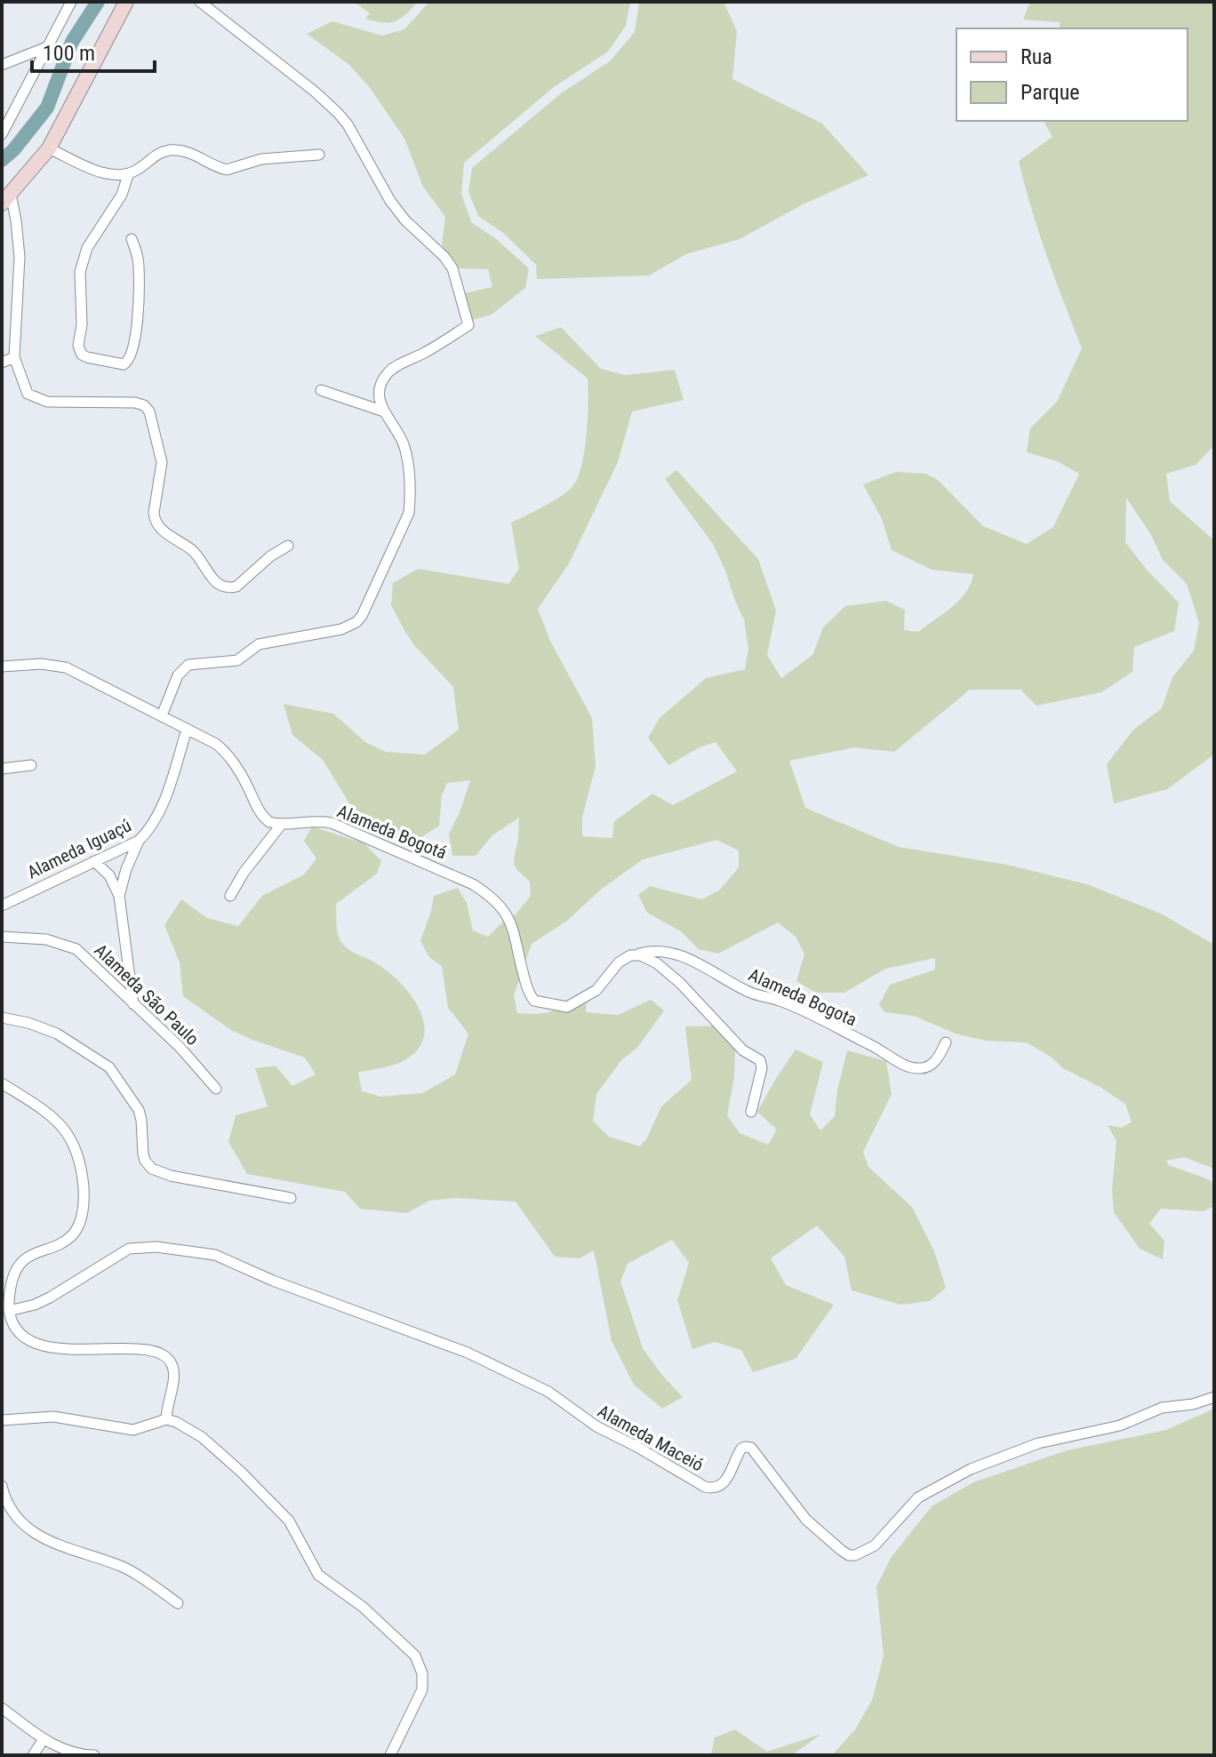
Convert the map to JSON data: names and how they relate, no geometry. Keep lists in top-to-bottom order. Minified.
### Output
{"streets":{"street":["Alameda Bogotá","Alameda Iguaçú","Alameda São Paulo","Alameda Bogota","Alameda Maceió"]},"crossings":[["Alameda Bogotá","Alameda Bogota"]],"legend":["Rua","Parque"],"scale_bar":"100 m"}
